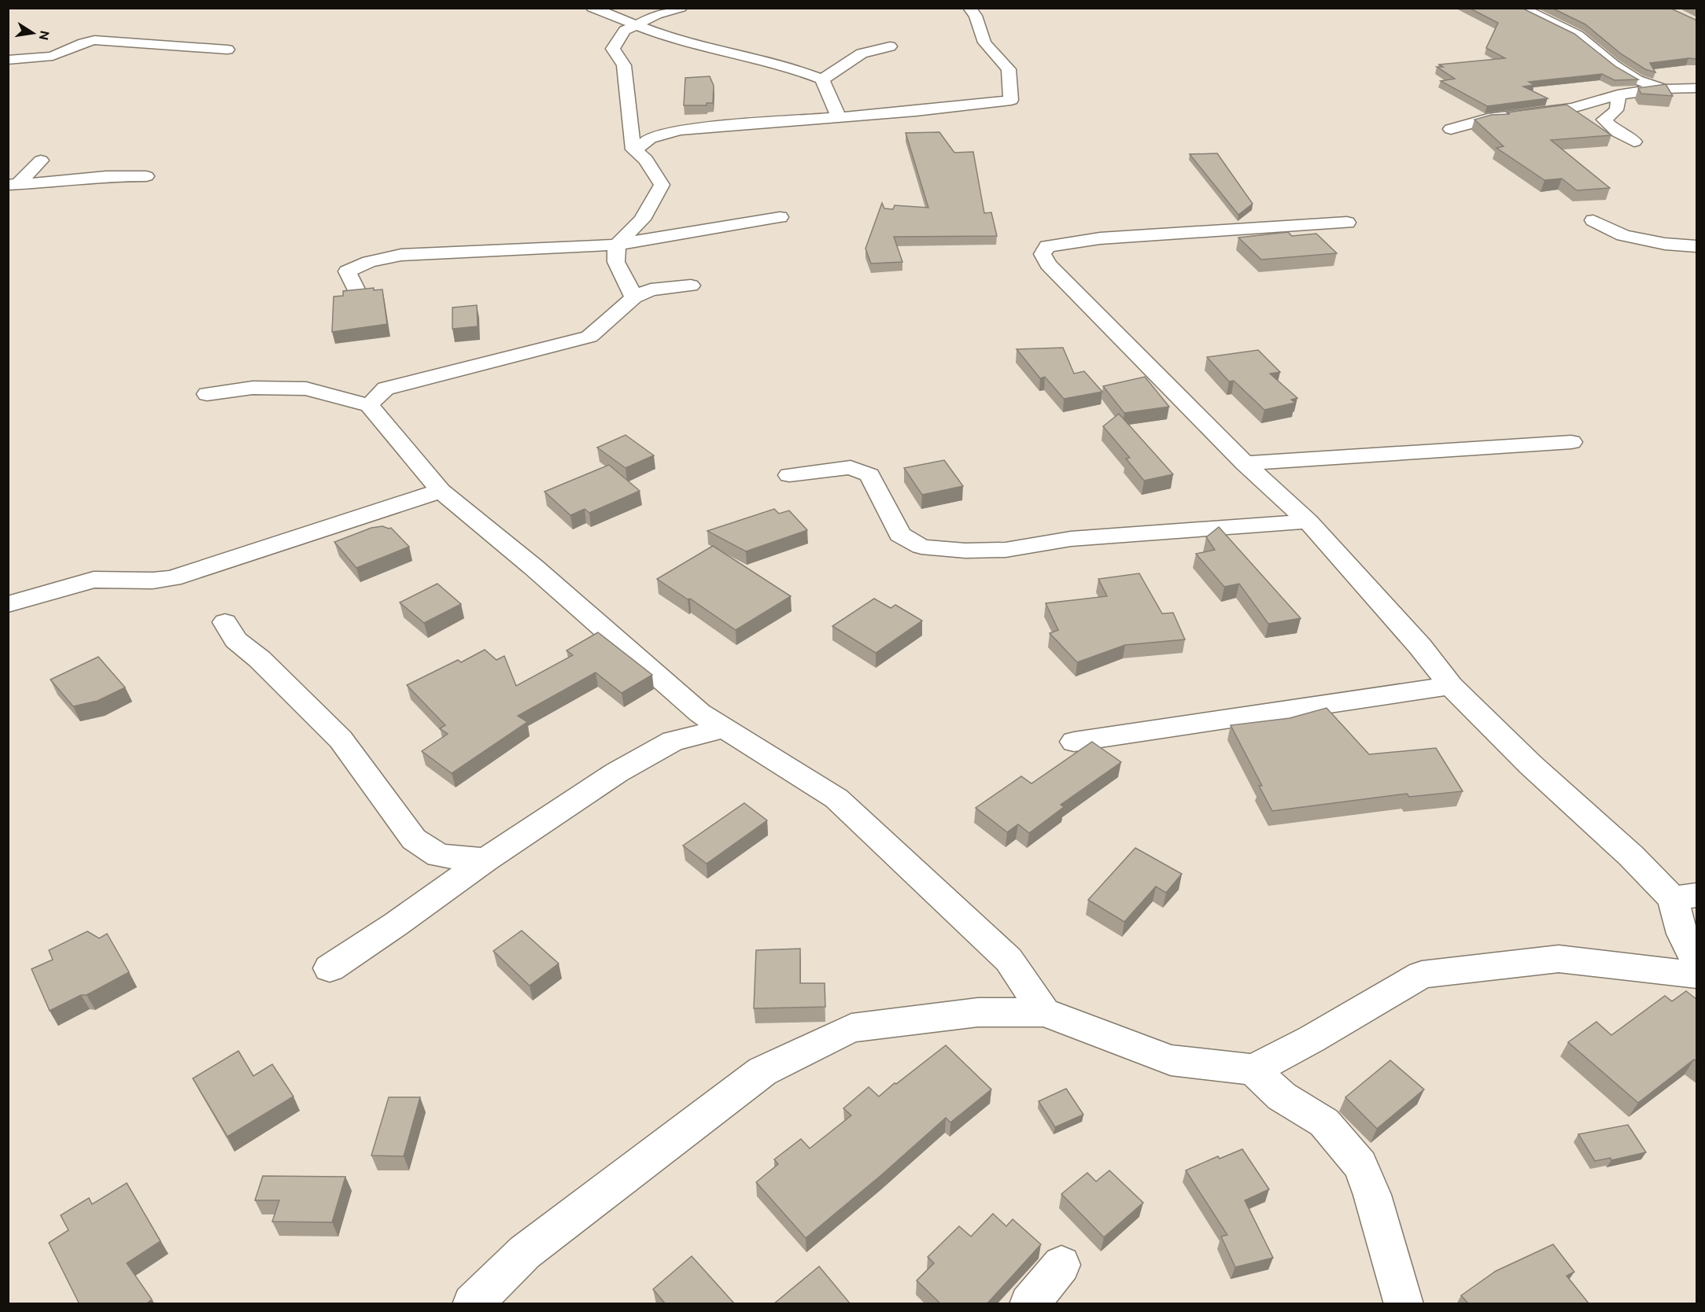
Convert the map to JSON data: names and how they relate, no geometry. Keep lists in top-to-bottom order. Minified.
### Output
{"north":"right"}
